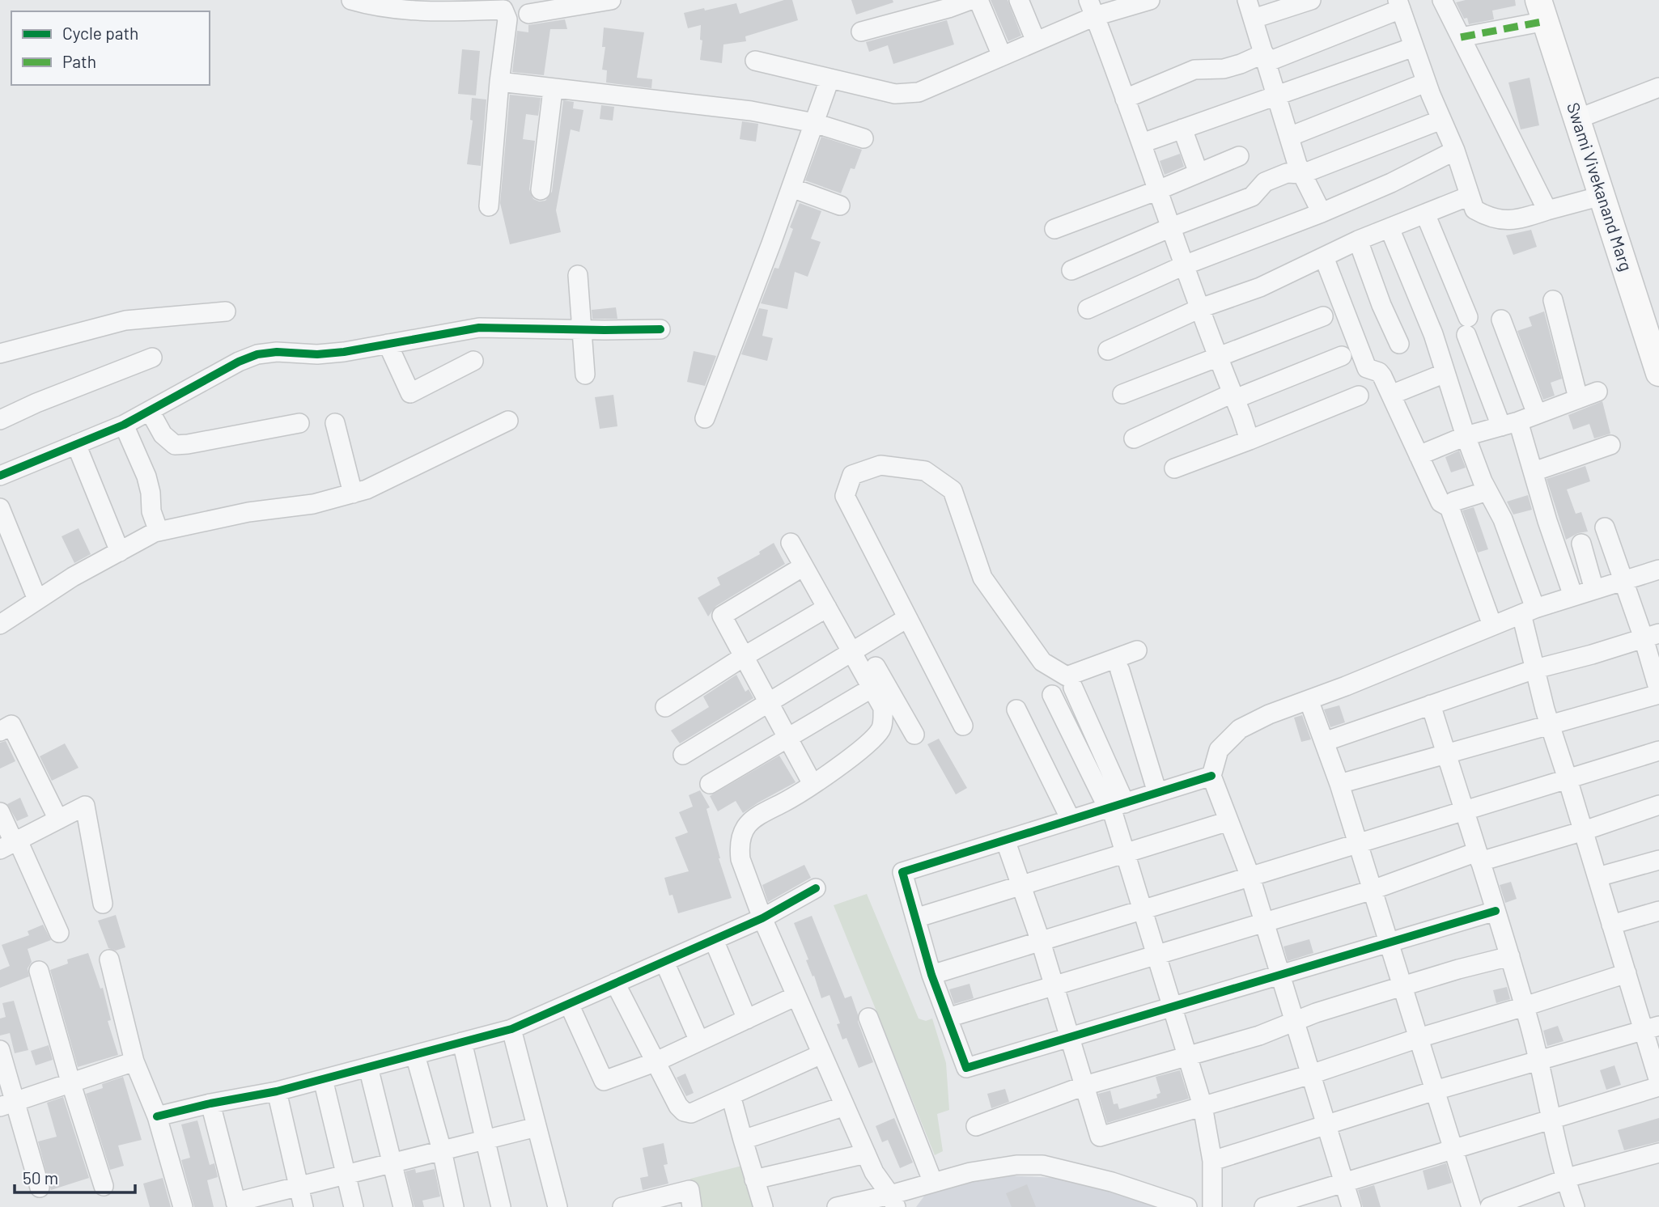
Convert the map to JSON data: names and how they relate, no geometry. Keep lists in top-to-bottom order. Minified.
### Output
{"streets":{"main road":["Swami Vivekanand Marg"]},"legend":["Cycle path","Path"],"scale_bar":"50 m"}
